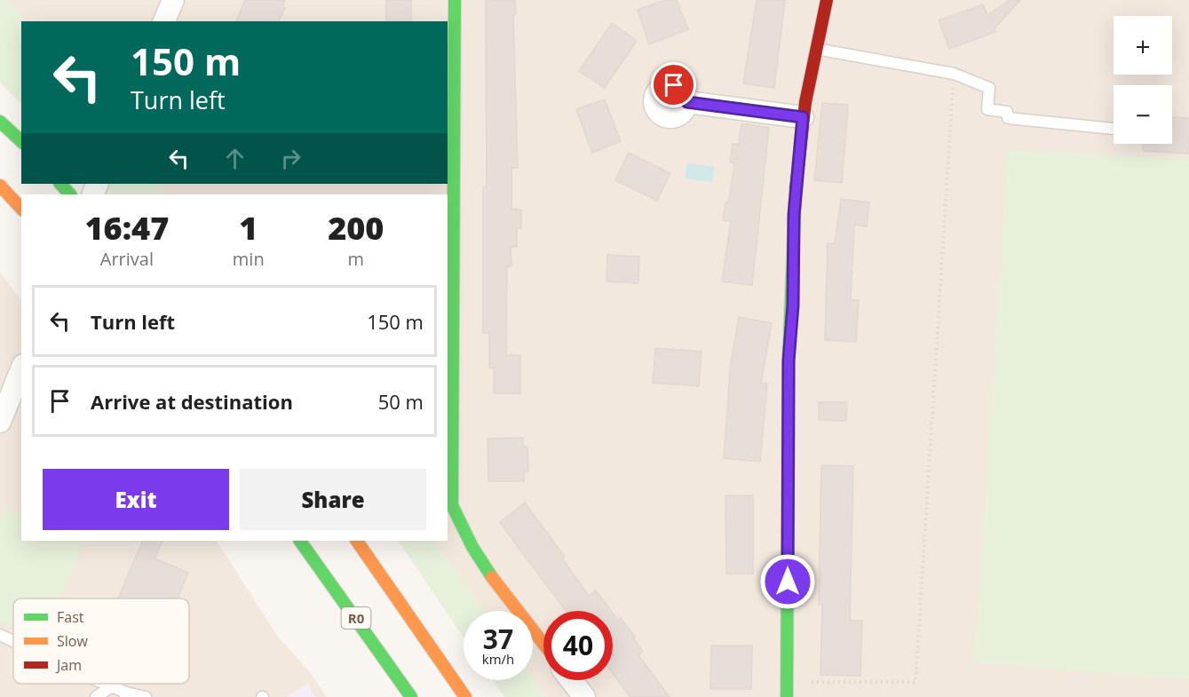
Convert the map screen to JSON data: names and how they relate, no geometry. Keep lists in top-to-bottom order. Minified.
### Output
{"streets":{"main road":["R0"]},"legend":["Fast","Slow","Jam"],"page":{"map_buttons":["+","−"],"turn":["150 m","Turn left"],"eta":["16:47","Arrival","1","min","200","m"],"list":[{"name":"Turn left","value":"150 m"},{"name":"Arrive at destination","value":"50 m"}],"buttons":["Exit","Share"],"speed":"37 km/h","limit":"40"}}
